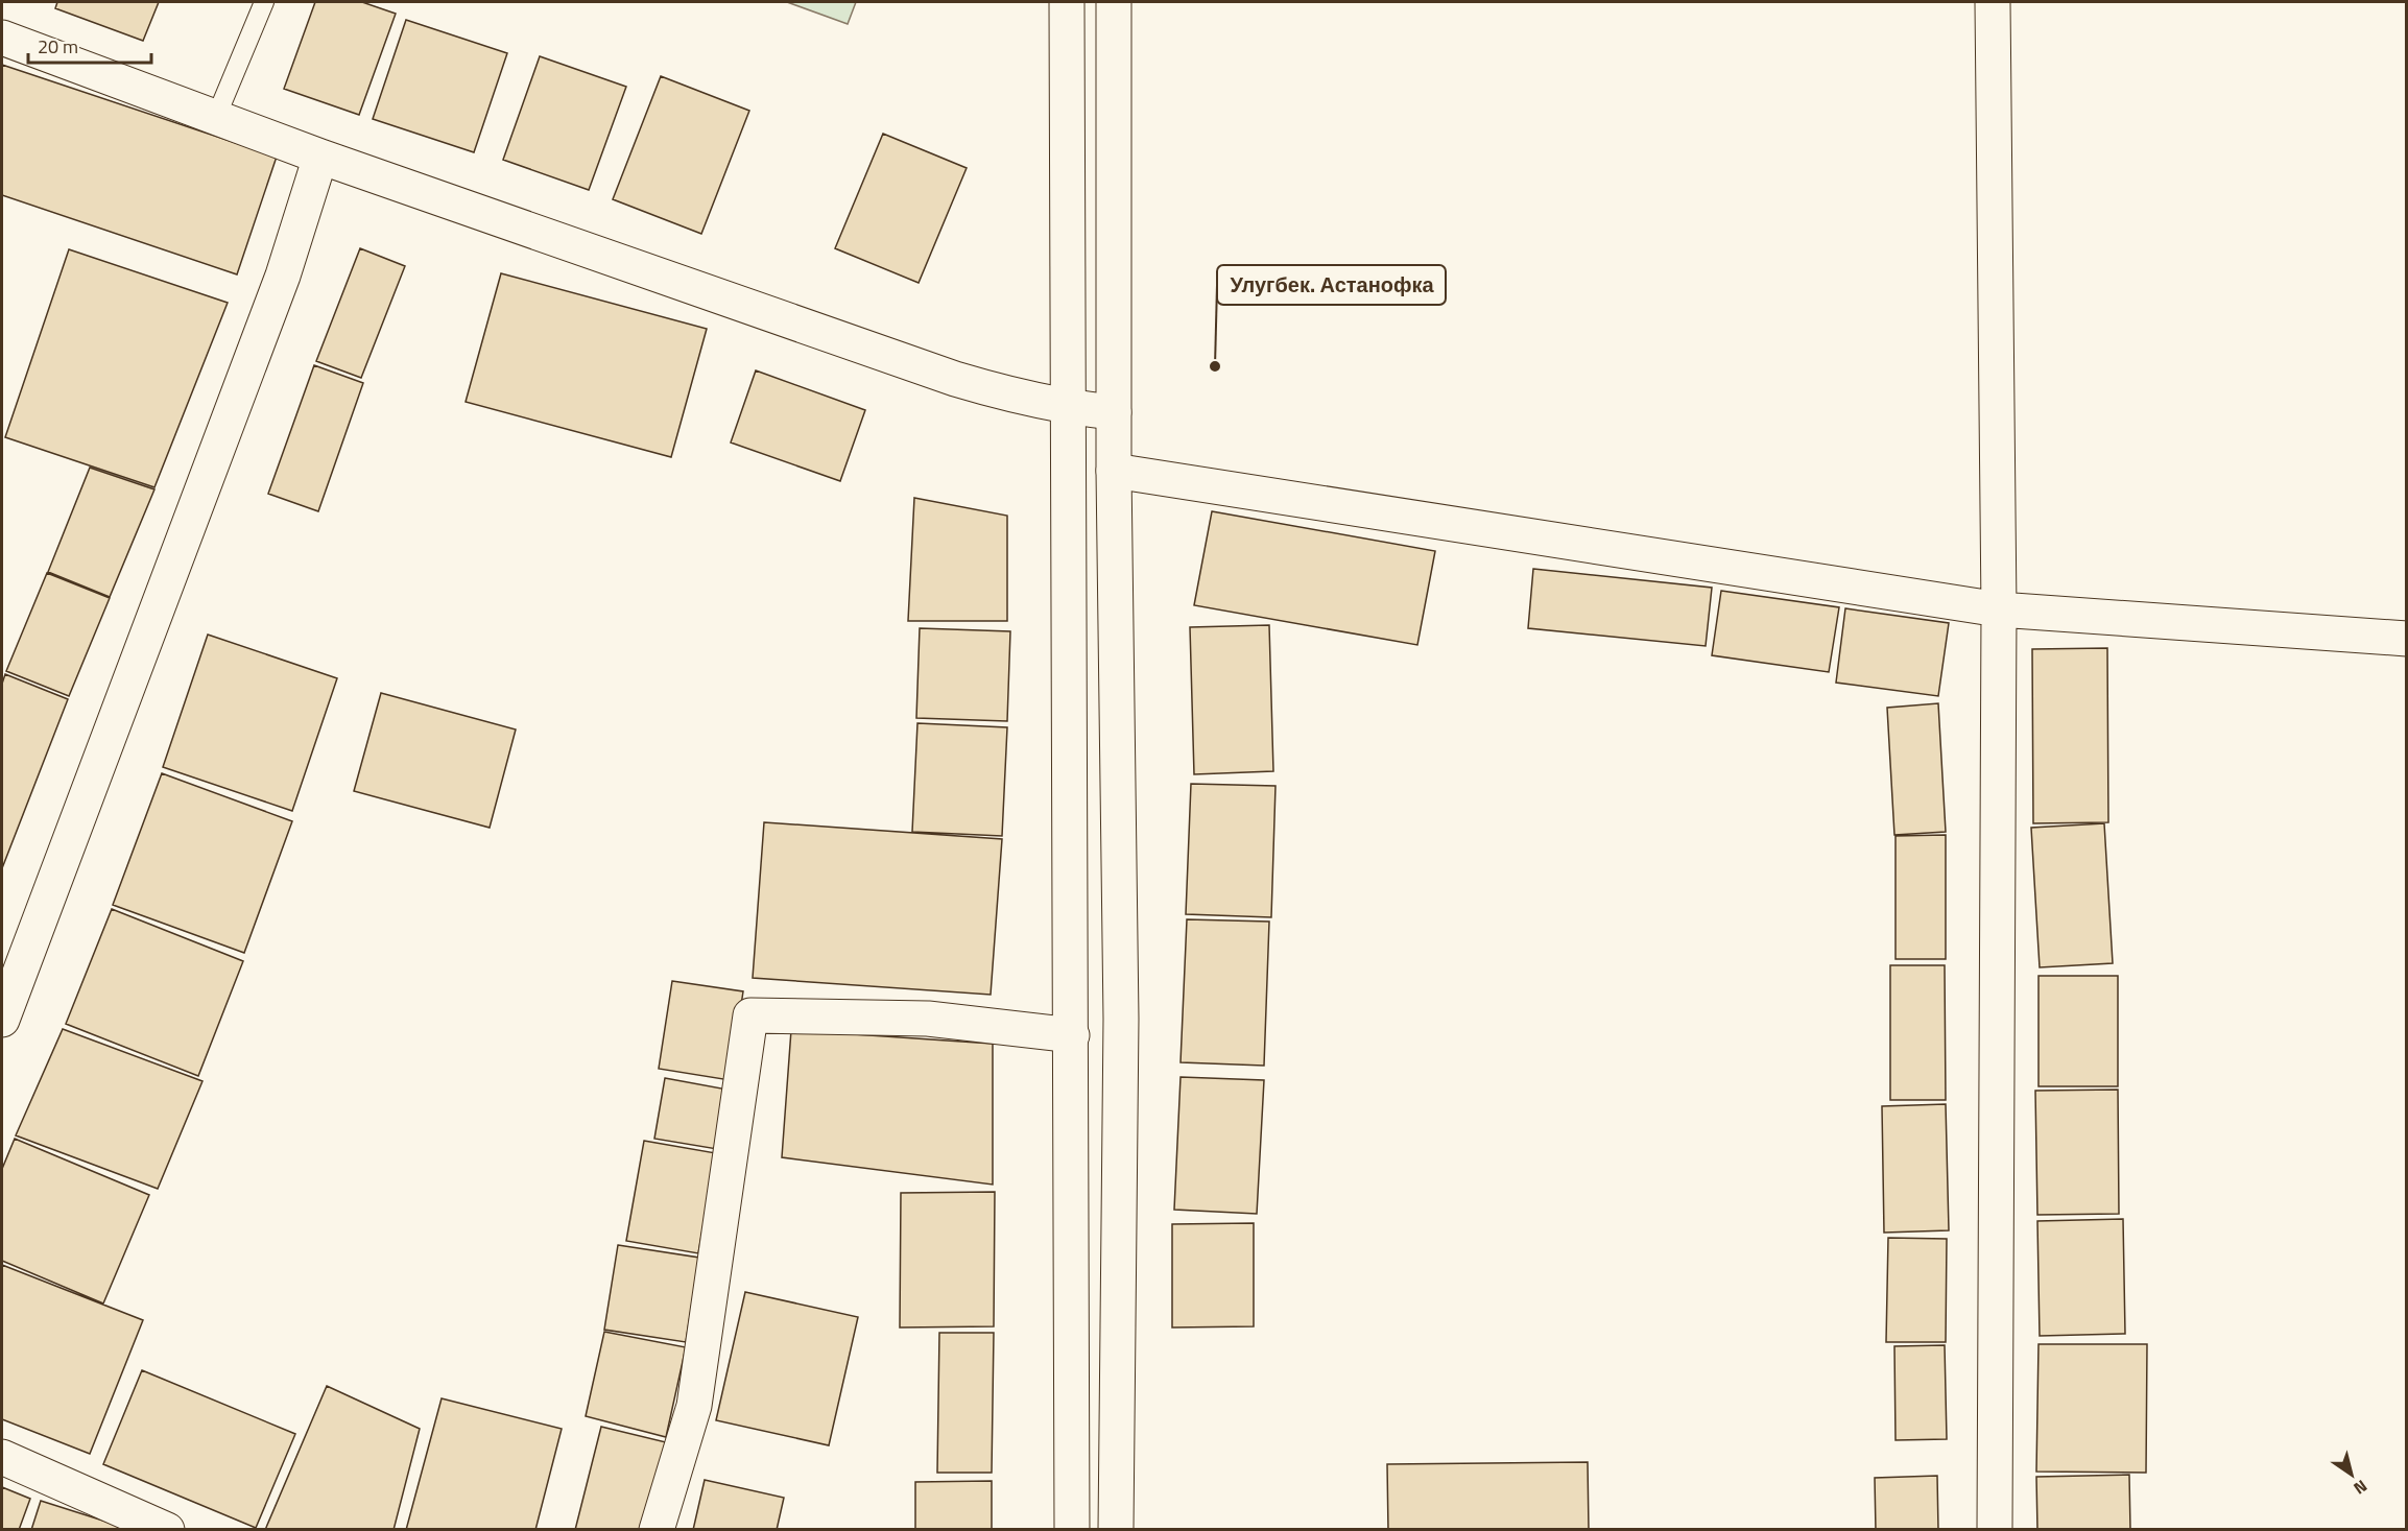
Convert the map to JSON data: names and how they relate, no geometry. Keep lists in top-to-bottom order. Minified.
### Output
{"places":["Улугбек. Астанофка"],"scale_bar":"20 m","north":"bottom right"}
